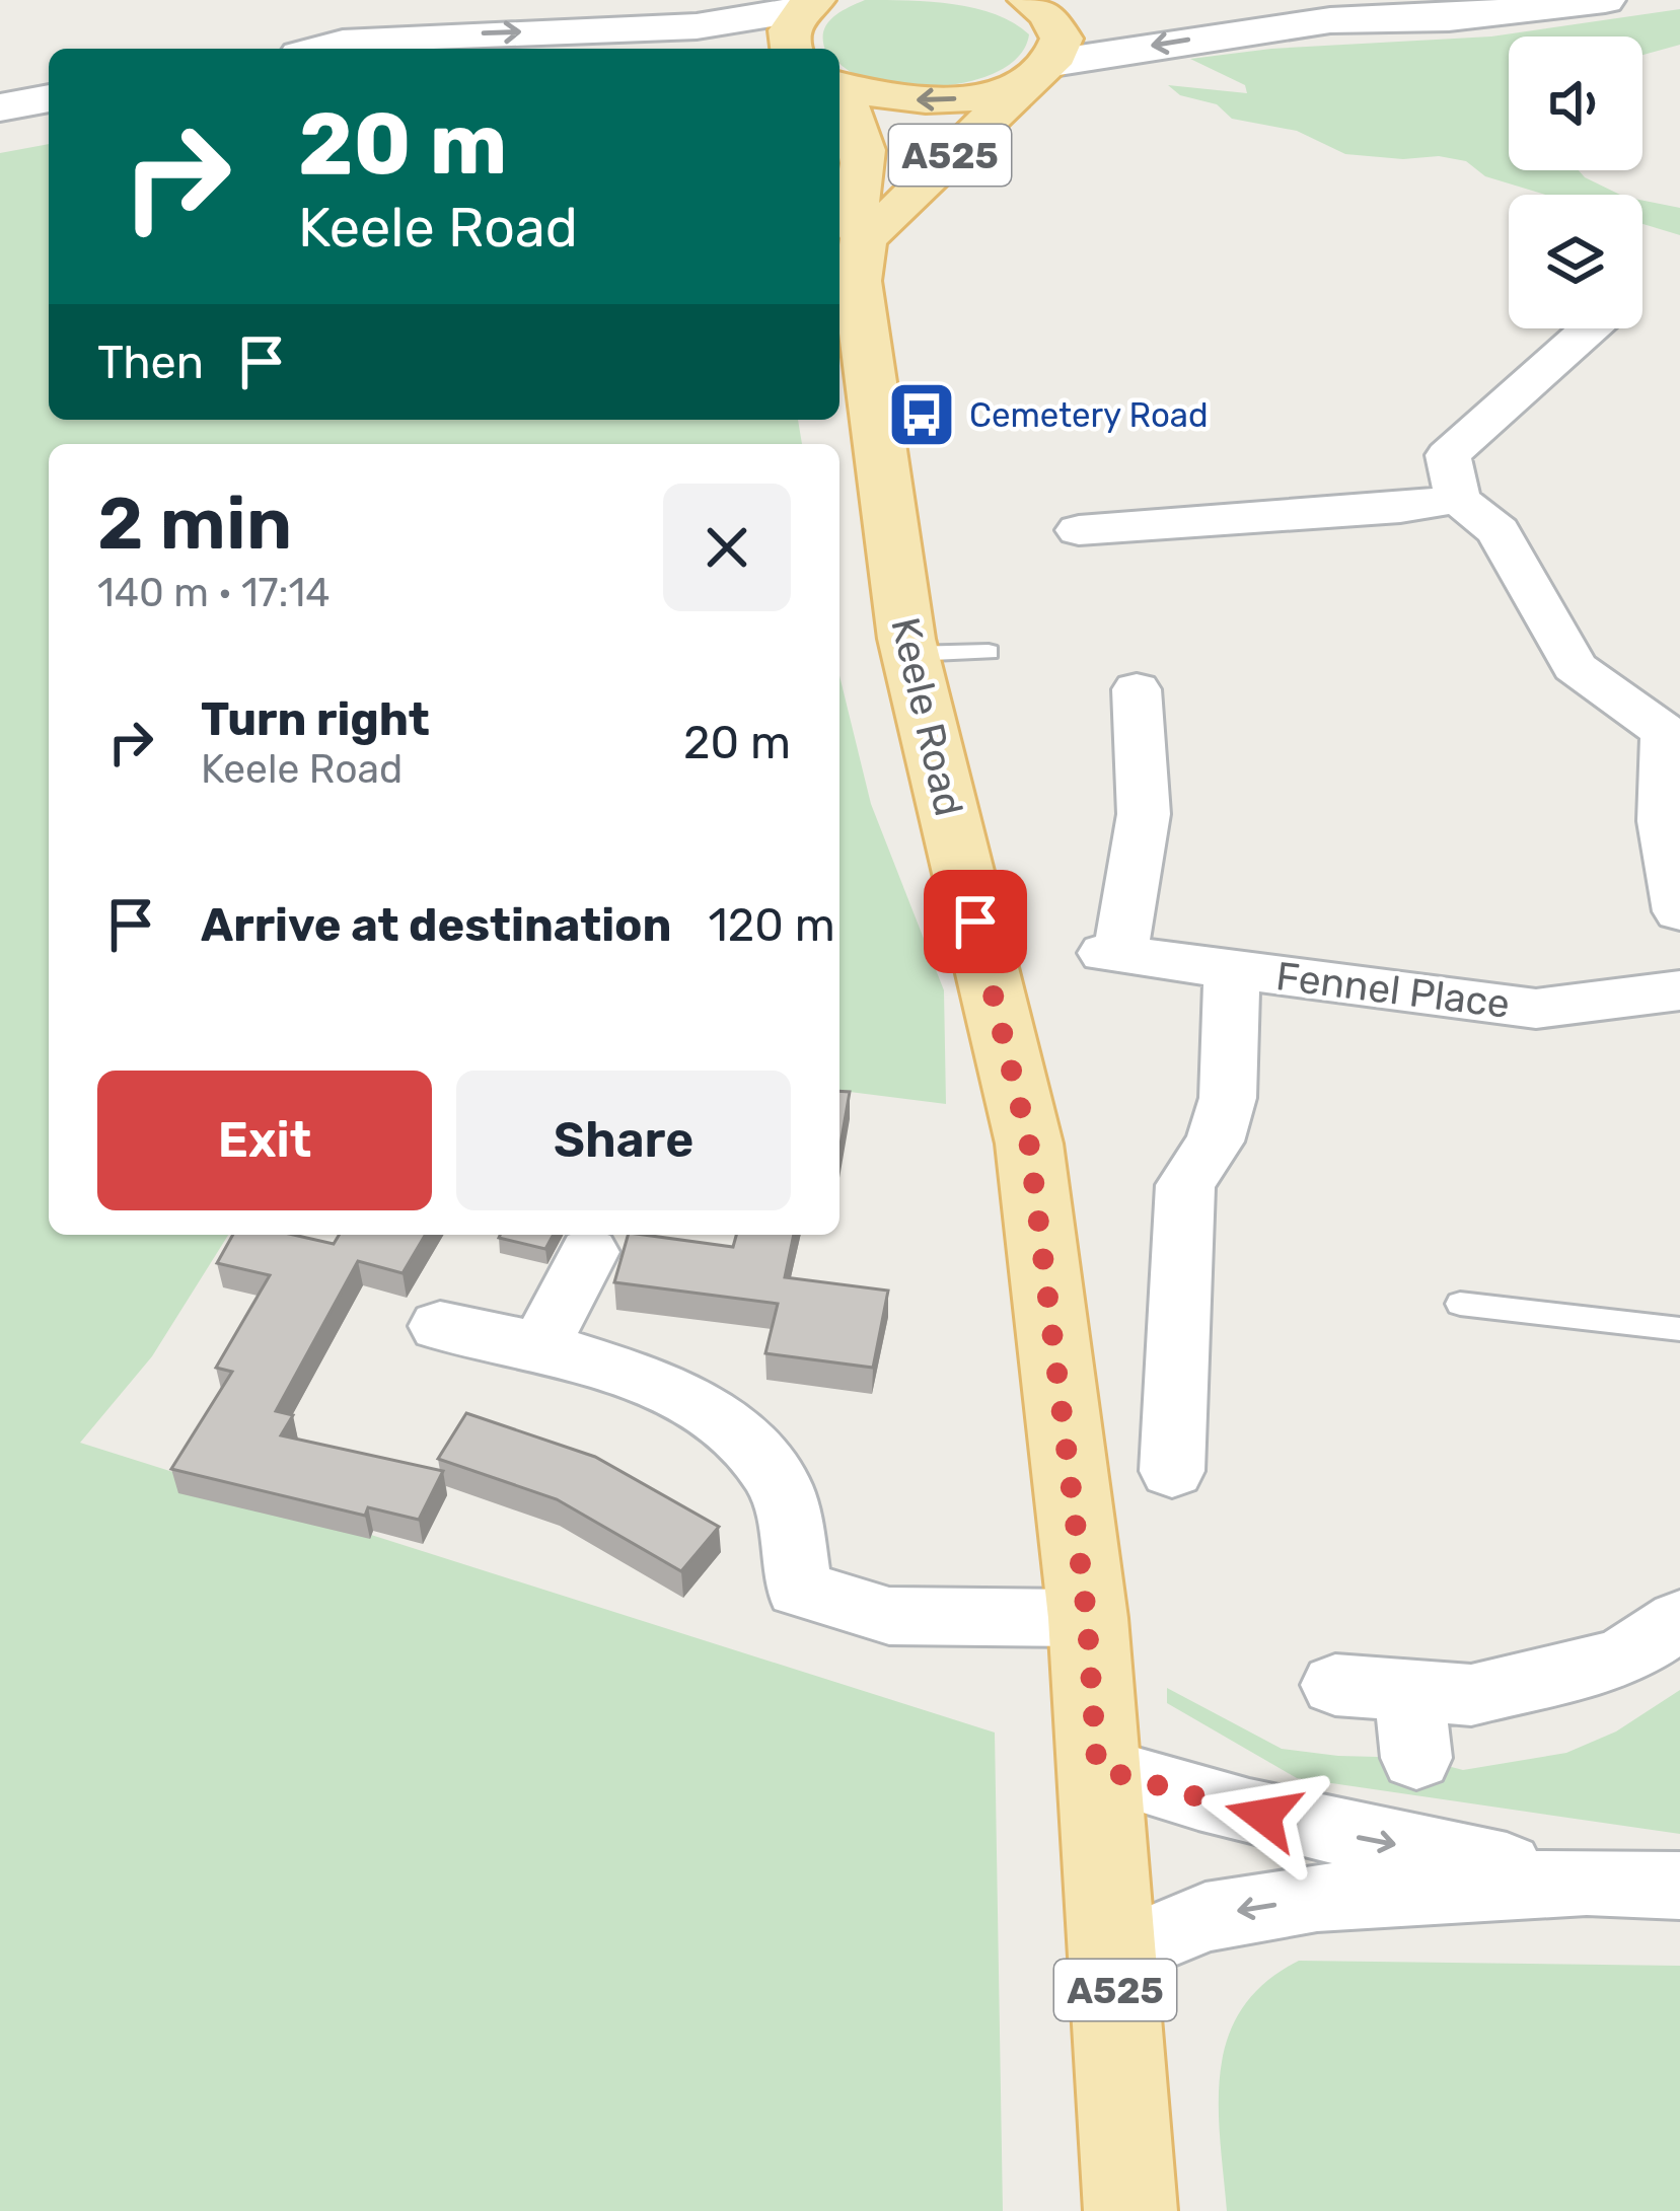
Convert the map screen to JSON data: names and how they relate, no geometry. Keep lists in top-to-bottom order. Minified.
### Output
{"streets":{"main road":["A525","Keele Road"],"street":["Fennel Place"]},"crossings":[["A525","Keele Road"]],"places":{"bus stop":["Cemetery Road"]},"page":{"turn":["20 m","Keele Road"],"then":"Then","heading":["2 min","140 m · 17:14"],"list":[{"name":"Turn right","note":"Keele Road","value":"20 m"},{"name":"Arrive at destination","value":"120 m"}],"buttons":["Exit","Share"]}}
